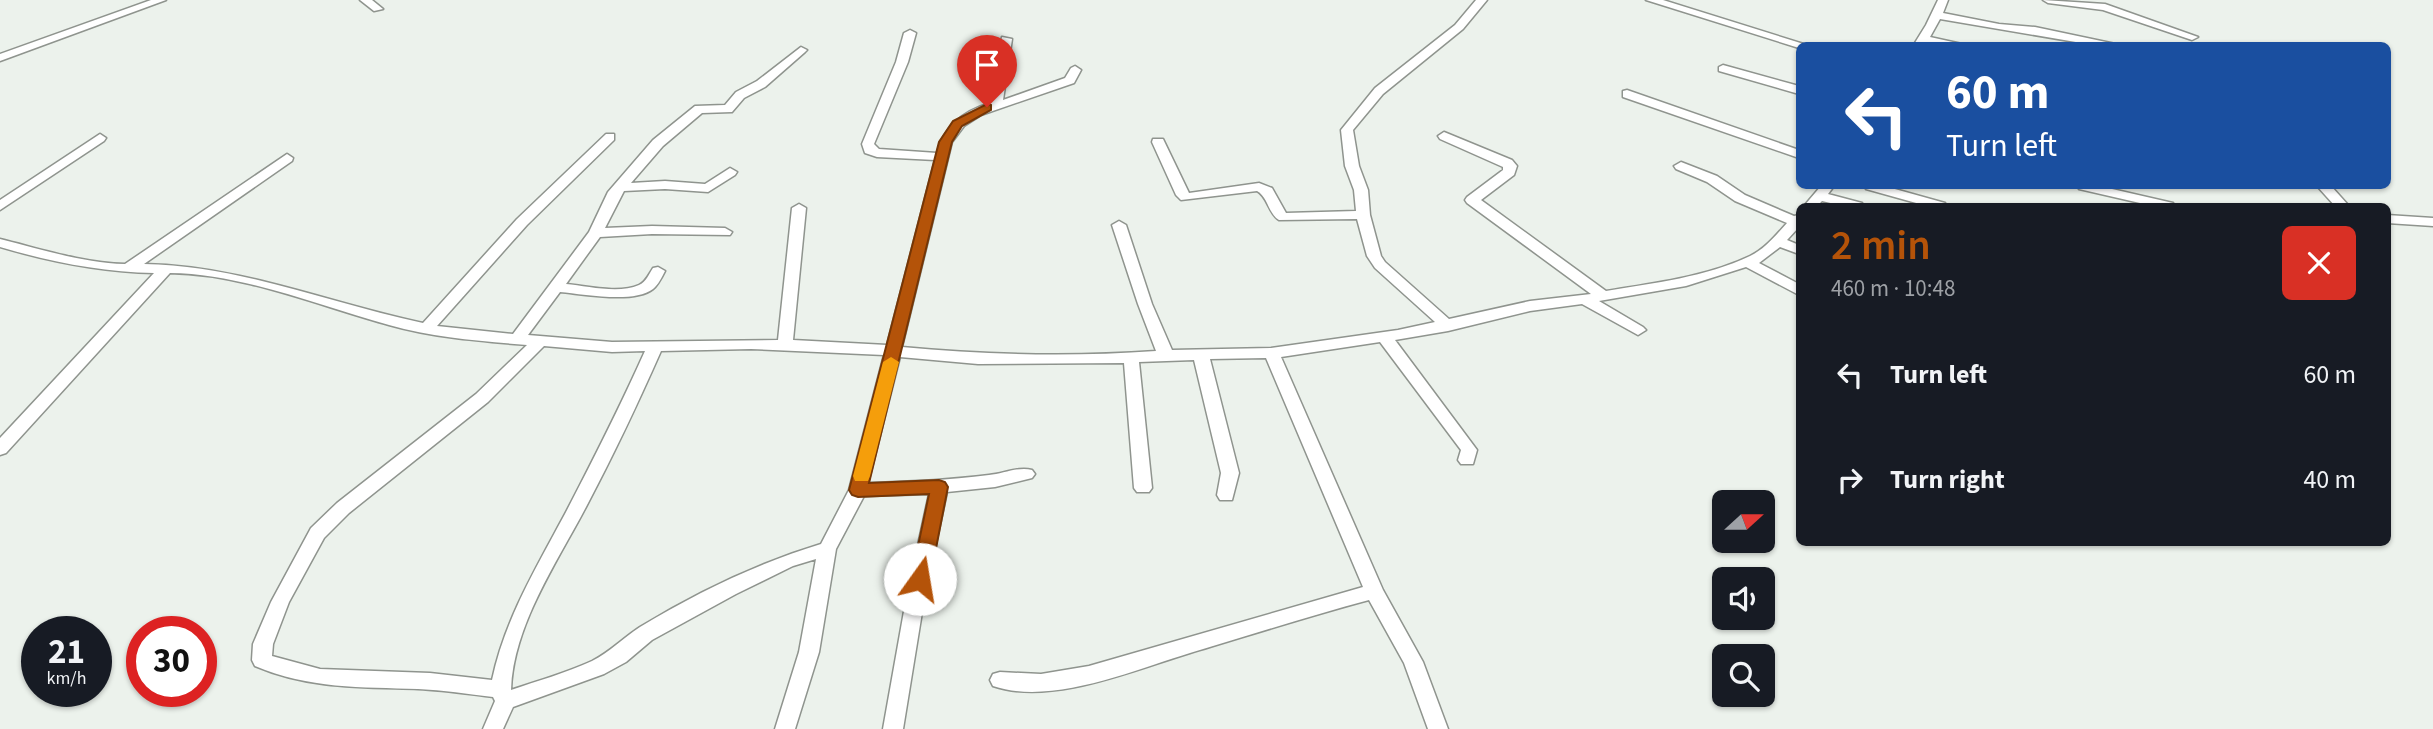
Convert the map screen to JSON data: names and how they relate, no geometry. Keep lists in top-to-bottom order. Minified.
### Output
{"north":"right","page":{"turn":["60 m","Turn left"],"heading":["2 min","460 m · 10:48"],"list":[{"name":"Turn left","value":"60 m"},{"name":"Turn right","value":"40 m"}],"speed":"21 km/h","limit":"30"}}
